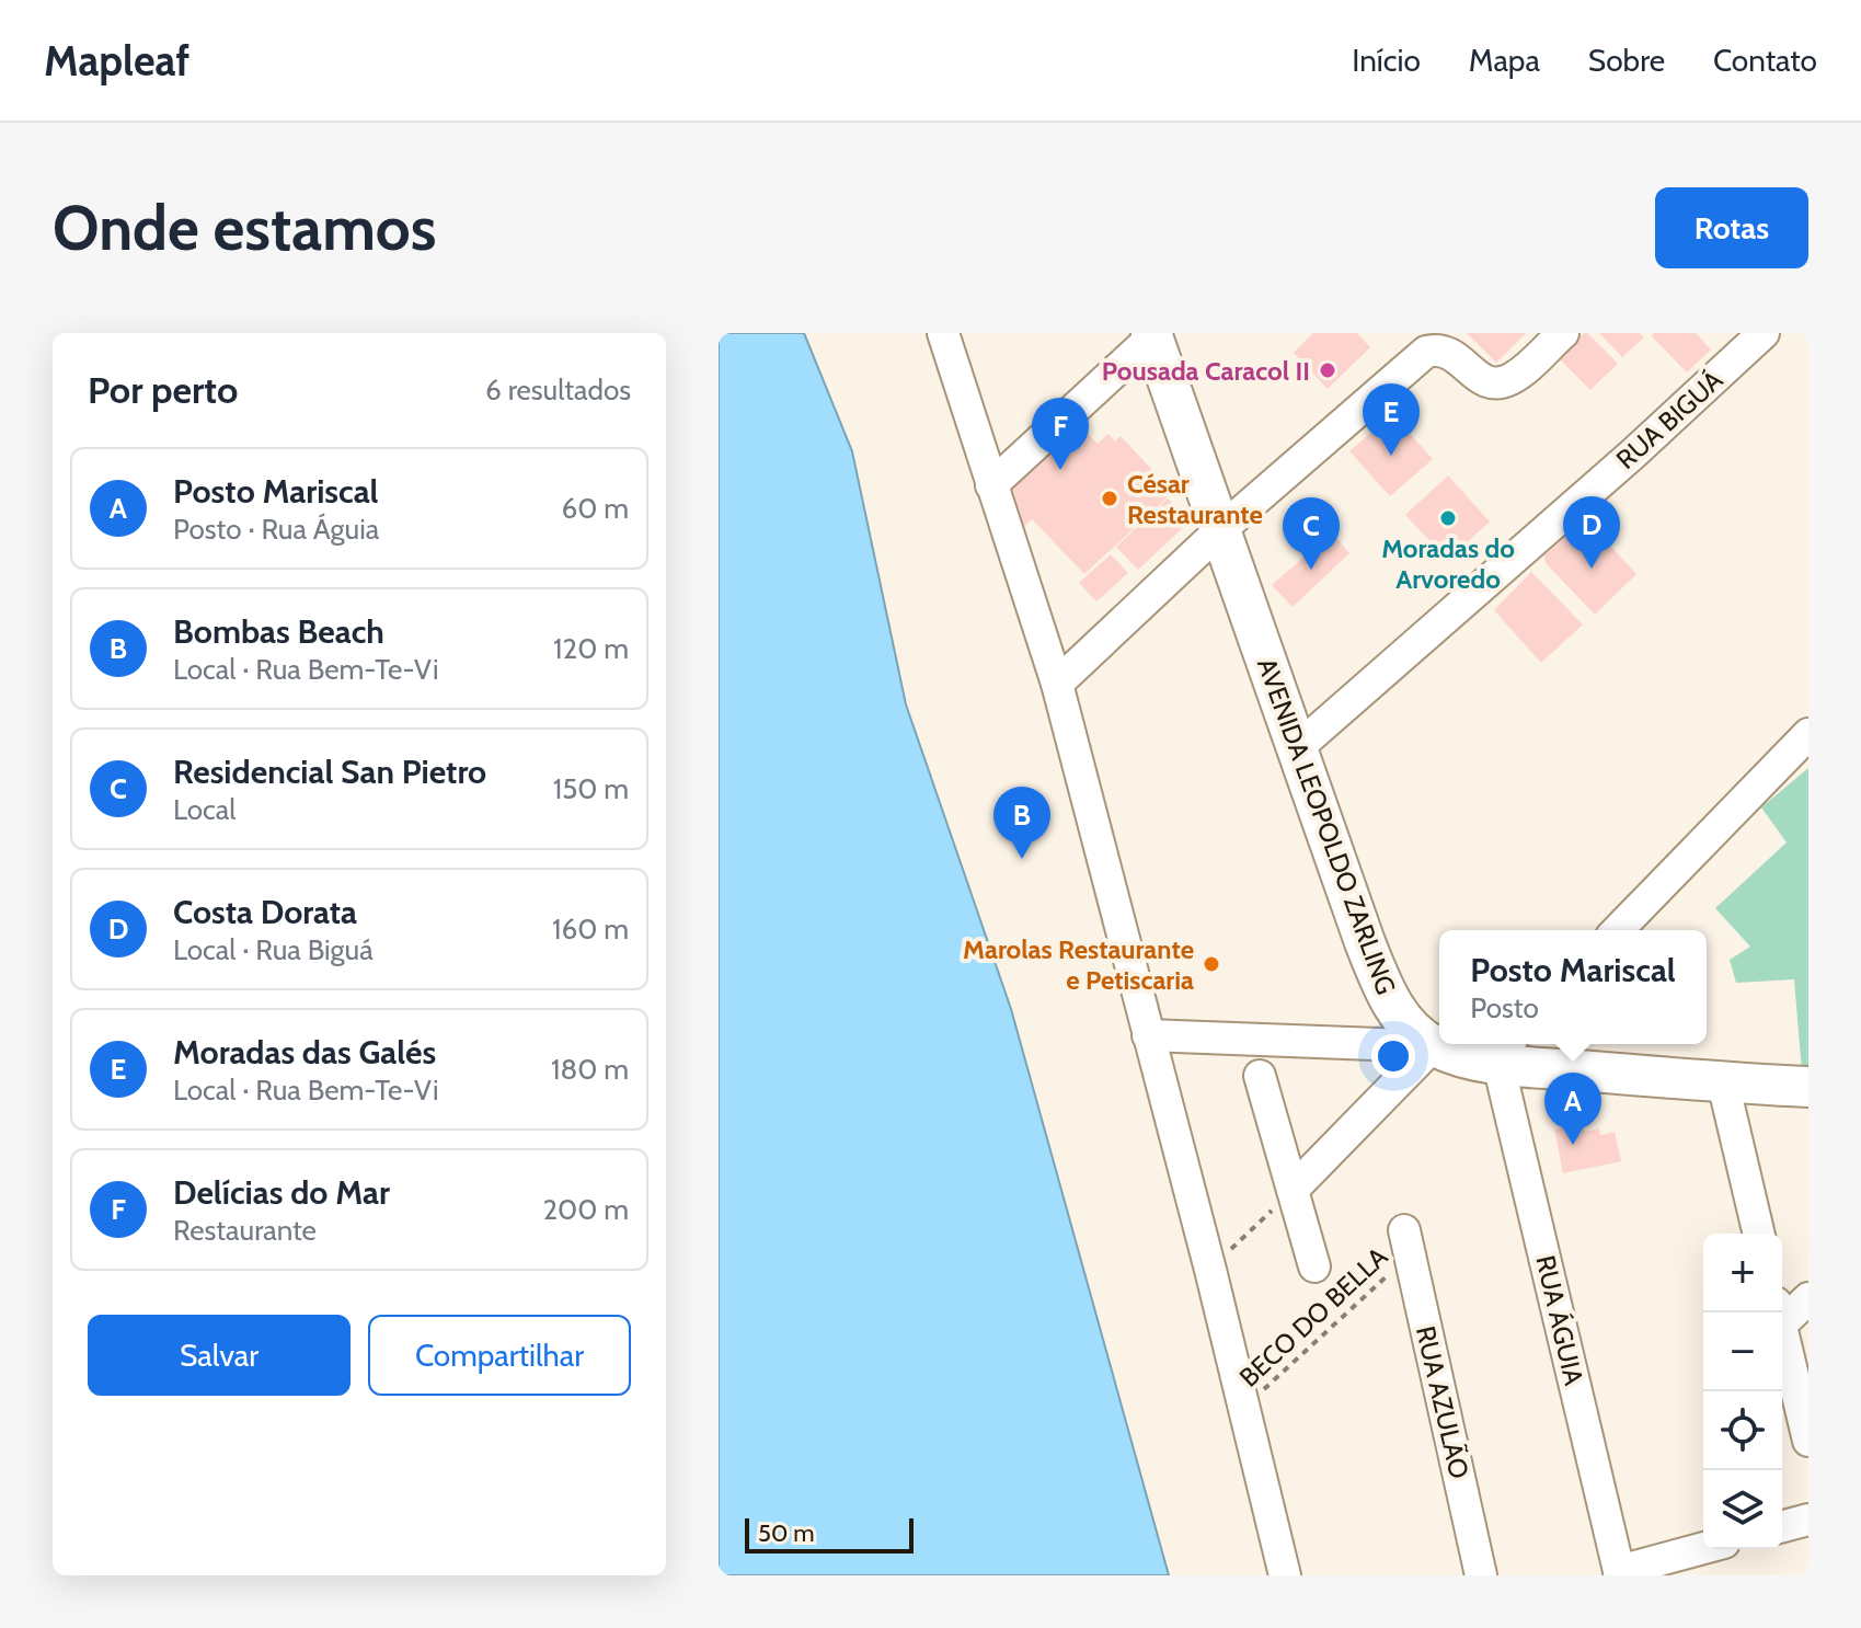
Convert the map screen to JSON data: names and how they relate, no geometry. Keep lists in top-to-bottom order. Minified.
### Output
{"streets":{"main road":["AVENIDA LEOPOLDO ZARLING"],"street":["RUA BIGUÁ","RUA ÁGUIA","RUA AZULÃO"],"path":["BECO DO BELLA"]},"crossings":[["RUA BIGUÁ","AVENIDA LEOPOLDO ZARLING"],["AVENIDA LEOPOLDO ZARLING","RUA ÁGUIA"],["BECO DO BELLA","RUA AZULÃO"]],"places":["Pousada Caracol II","César Restaurante","Moradas do Arvoredo","Marolas Restaurante e Petiscaria"],"scale_bar":"50 m","page":{"header":"Mapleaf","nav":["Início","Mapa","Sobre","Contato"],"buttons":["Rotas",["Salvar","Compartilhar"]],"title":"Onde estamos","heading":["Por perto","6 resultados"],"pins":["E","F","D","C","B","A"],"list":[{"mark":"A","name":"Posto Mariscal","note":"Posto · Rua Águia","value":"60 m"},{"mark":"B","name":"Bombas Beach","note":"Local · Rua Bem-Te-Vi","value":"120 m"},{"mark":"C","name":"Residencial San Pietro","note":"Local","value":"150 m"},{"mark":"D","name":"Costa Dorata","note":"Local · Rua Biguá","value":"160 m"},{"mark":"E","name":"Moradas das Galés","note":"Local · Rua Bem-Te-Vi","value":"180 m"},{"mark":"F","name":"Delícias do Mar","note":"Restaurante","value":"200 m"}],"popup":["Posto Mariscal","Posto"],"map_buttons":["+","−"],"scale":"50 m"}}
